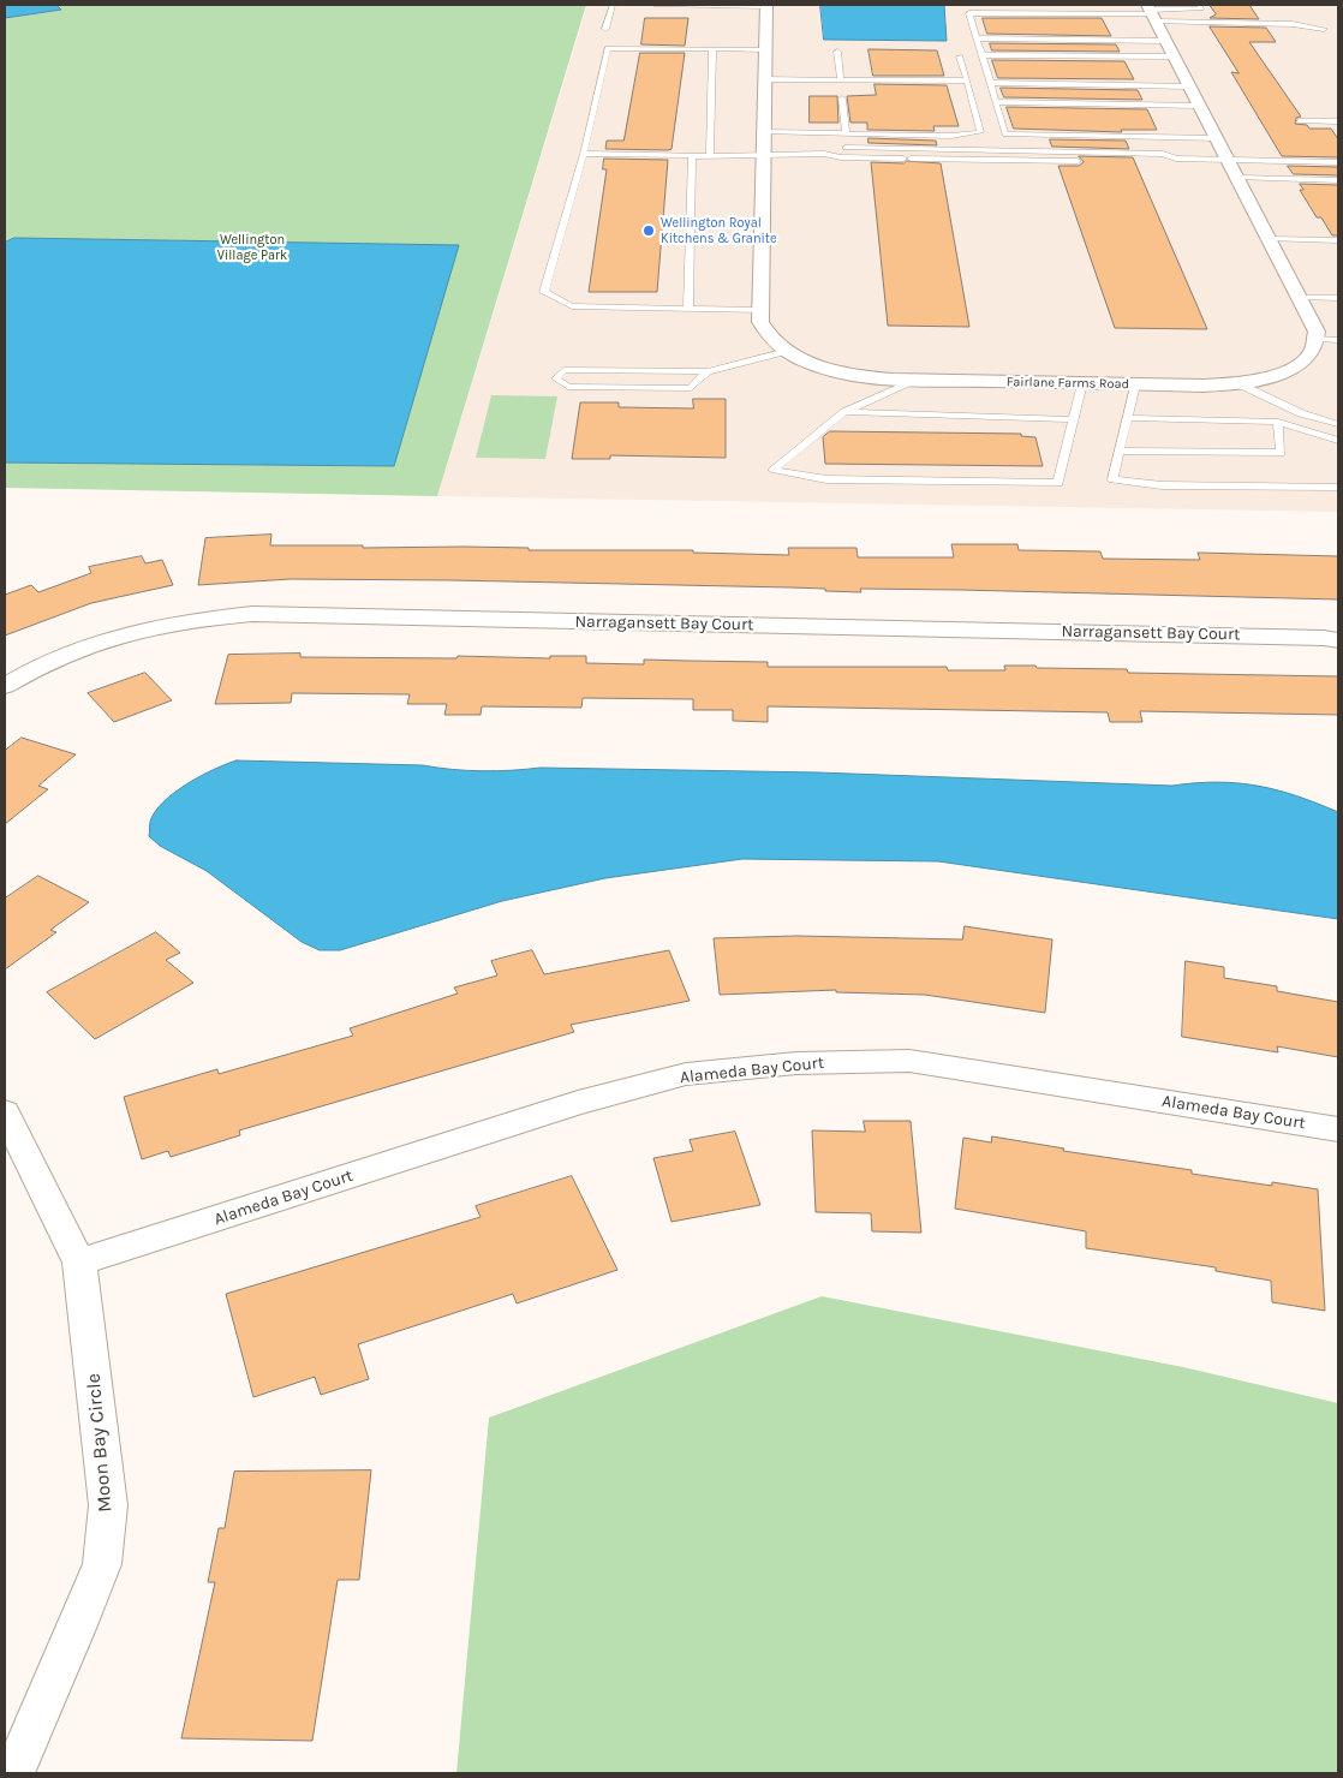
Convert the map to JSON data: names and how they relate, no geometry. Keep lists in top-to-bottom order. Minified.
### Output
{"streets":{"street":["Fairlane Farms Road","Narragansett Bay Court","Alameda Bay Court","Moon Bay Circle"]},"crossings":[["Alameda Bay Court","Moon Bay Circle"]],"parks":["Wellington Village Park"],"places":["Wellington Royal Kitchens & Granite"]}
